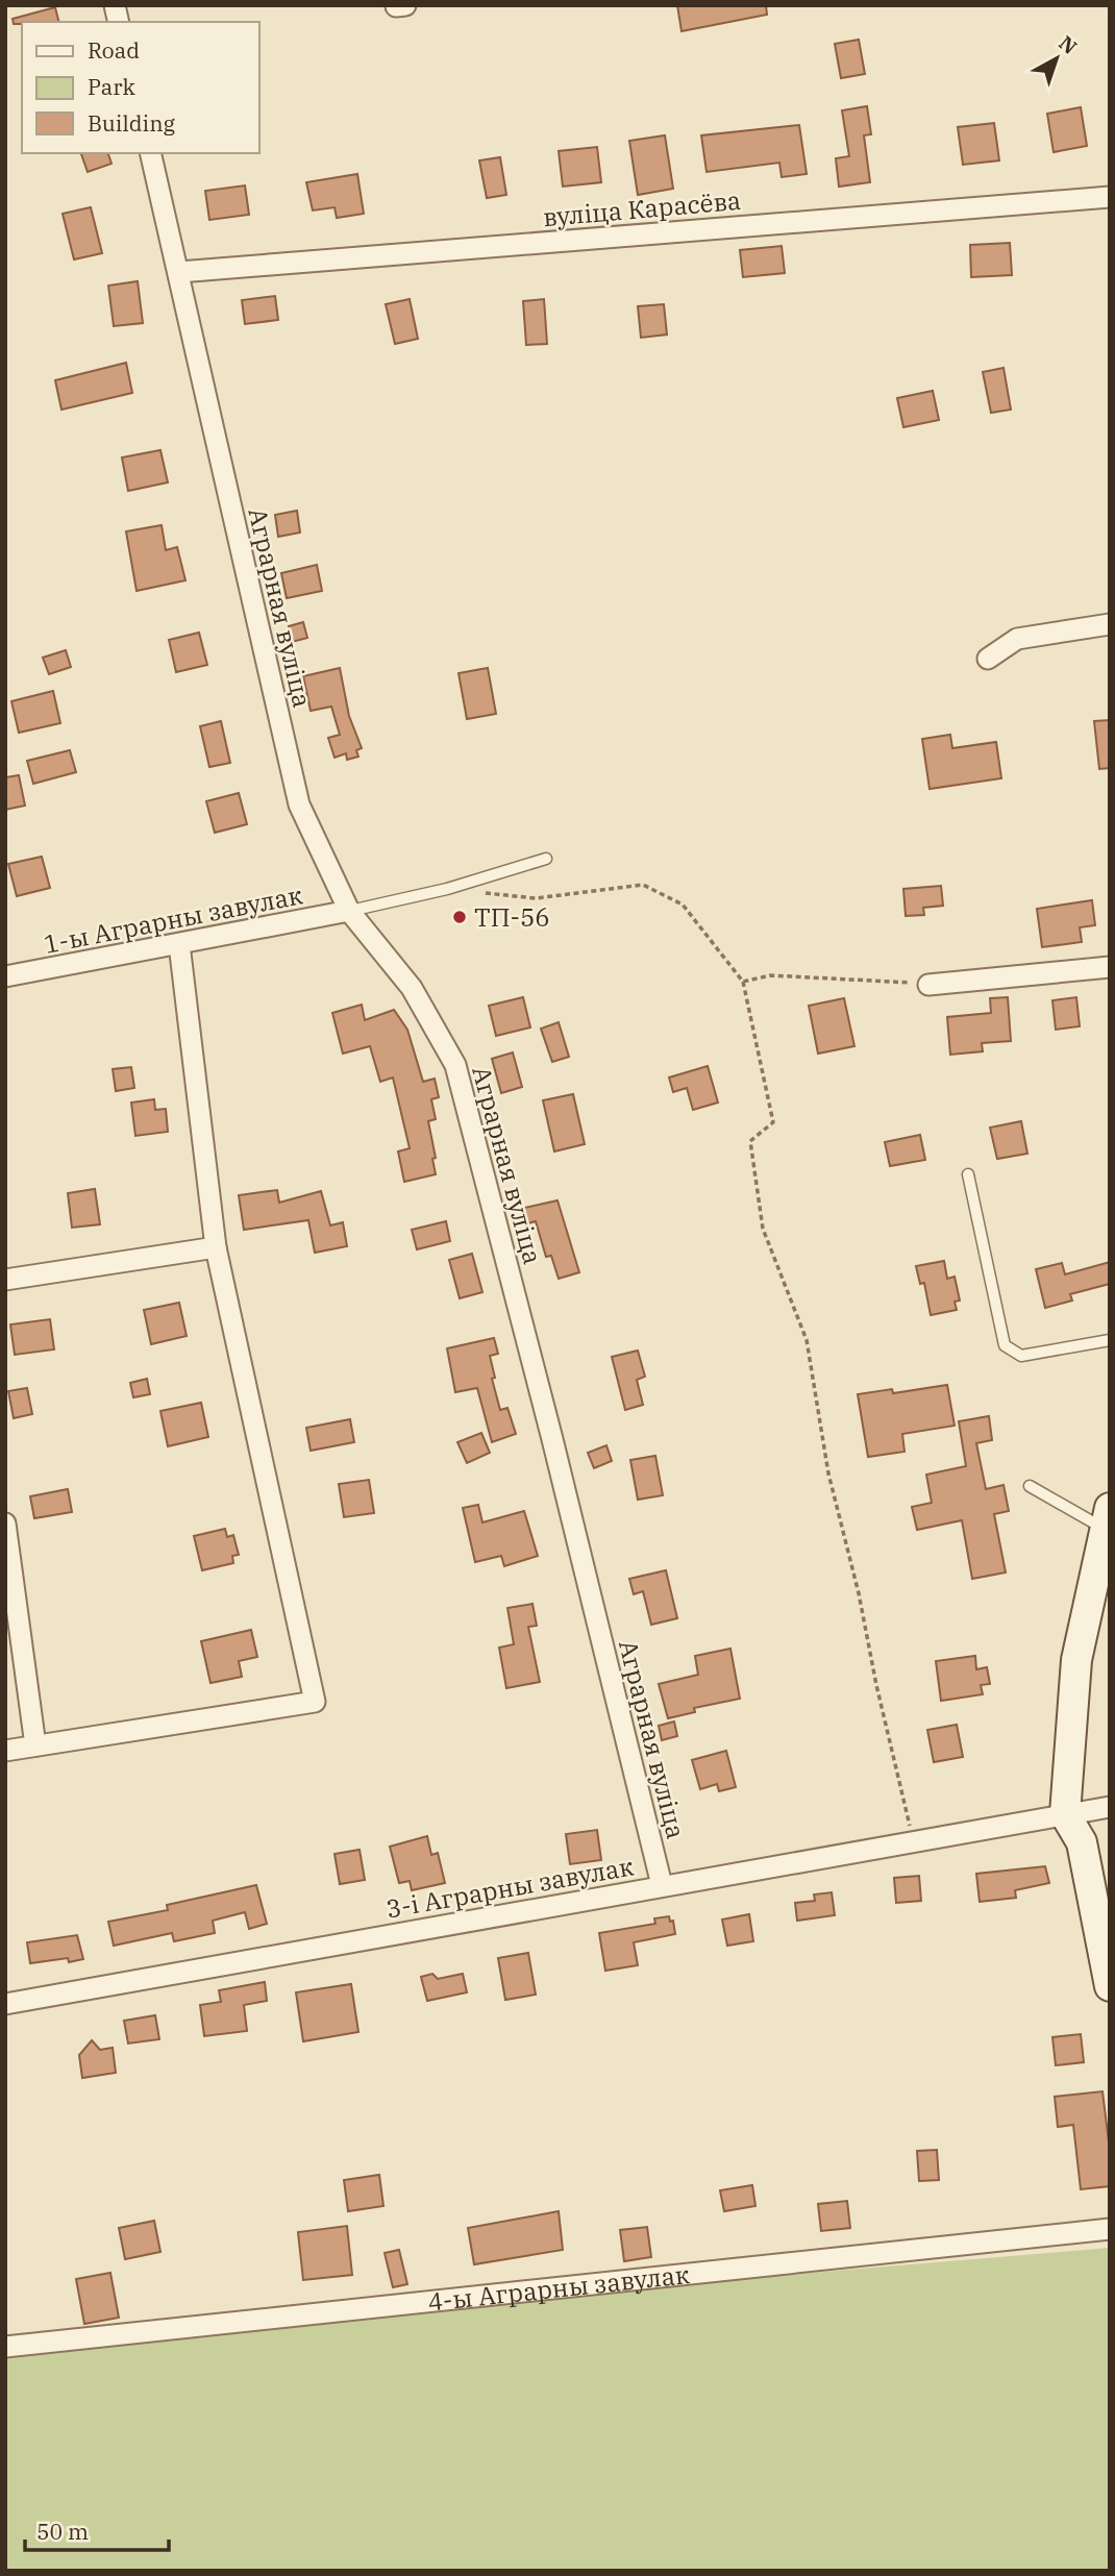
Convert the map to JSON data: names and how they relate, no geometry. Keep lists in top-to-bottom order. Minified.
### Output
{"streets":{"street":["вуліца Карасёва","Аграрная вуліца","1-ы Аграрны завулак","3-і Аграрны завулак","4-ы Аграрны завулак"]},"crossings":[["вуліца Карасёва","Аграрная вуліца"],["Аграрная вуліца","1-ы Аграрны завулак"],["Аграрная вуліца","3-і Аграрны завулак"]],"places":["ТП-56"],"legend":["Road","Park","Building"],"scale_bar":"50 m","north":"top right"}
